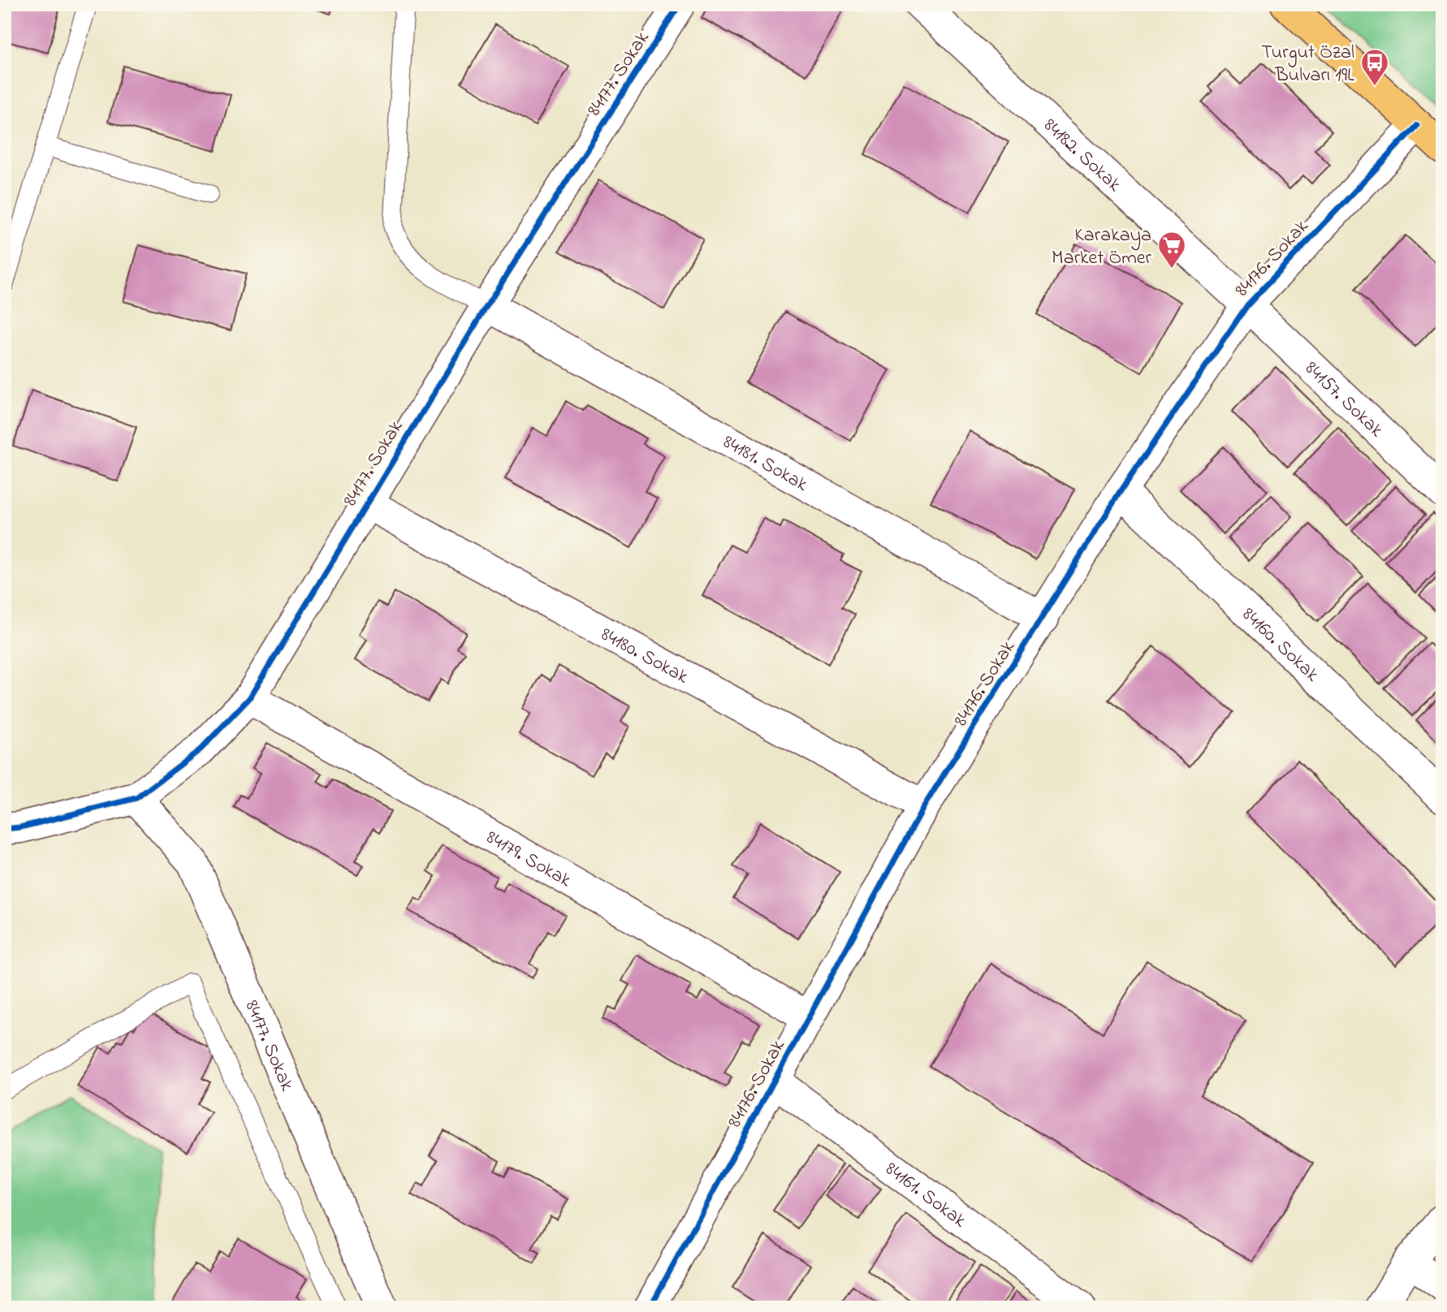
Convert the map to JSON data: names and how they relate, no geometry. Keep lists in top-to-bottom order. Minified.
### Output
{"streets":{"street":["84177. Sokak","84182. Sokak","84176. Sokak","84157. Sokak","84181. Sokak","84160. Sokak","84180. Sokak","84179. Sokak","84161. Sokak"]},"crossings":[["84177. Sokak","84181. Sokak"],["84177. Sokak","84180. Sokak"],["84177. Sokak","84179. Sokak"],["84182. Sokak","84176. Sokak"],["84182. Sokak","84157. Sokak"],["84176. Sokak","84157. Sokak"],["84176. Sokak","84181. Sokak"],["84176. Sokak","84160. Sokak"],["84176. Sokak","84180. Sokak"],["84176. Sokak","84179. Sokak"],["84176. Sokak","84161. Sokak"]],"places":{"bus stop":["Turgut Özal Bulvarı 19L"],"supermarket":["Karakaya Market Ömer"]}}
